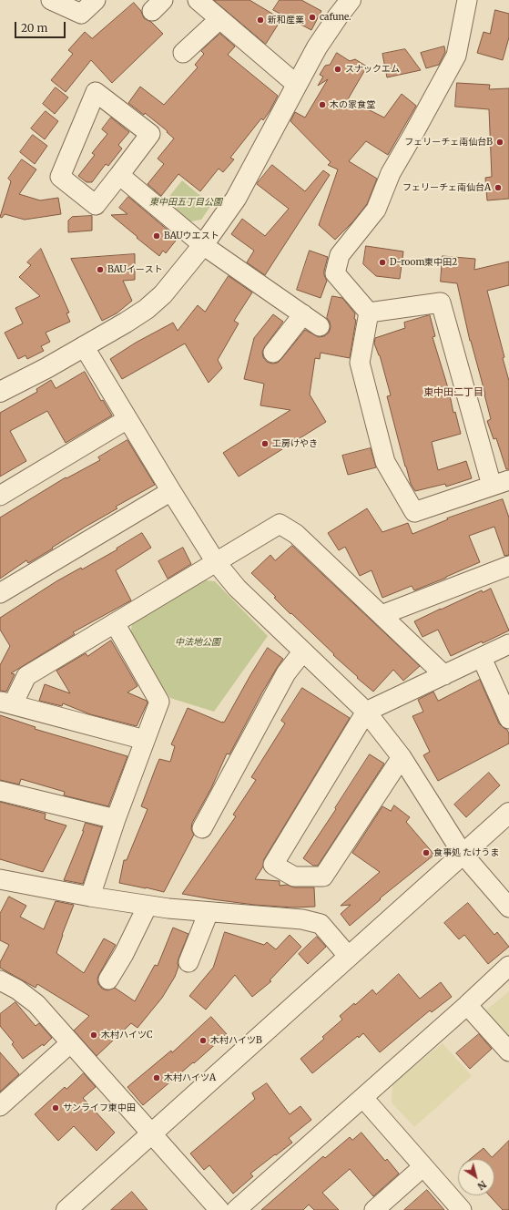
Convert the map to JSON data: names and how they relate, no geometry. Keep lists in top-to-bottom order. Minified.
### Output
{"districts":["東中田二丁目"],"parks":["東中田五丁目公園","中法地公園"],"places":["cafune.","新和産業","スナックエム","木の家食堂","フェリーチェ南仙台B","フェリーチェ南仙台A","BAUウエスト","D-room東中田2","BAUイースト","工房けやき","食事処 たけうま","木村ハイツC","木村ハイツB","木村ハイツA","サンライフ東中田"],"scale_bar":"20 m","north":"bottom right"}
